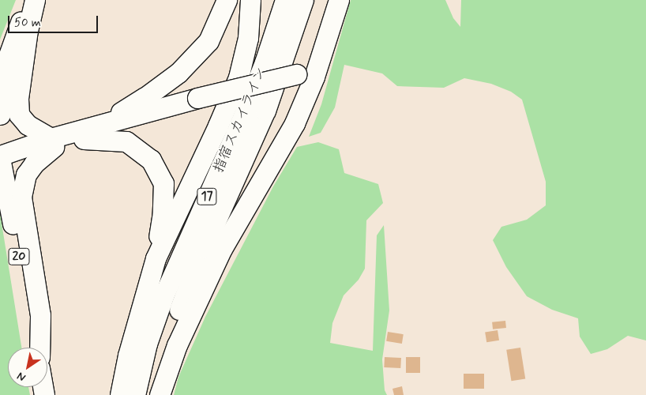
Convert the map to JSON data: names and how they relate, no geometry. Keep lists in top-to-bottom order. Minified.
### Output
{"streets":{"main road":["指宿スカイライン","17","20"]},"scale_bar":"50 m","north":"bottom left"}
